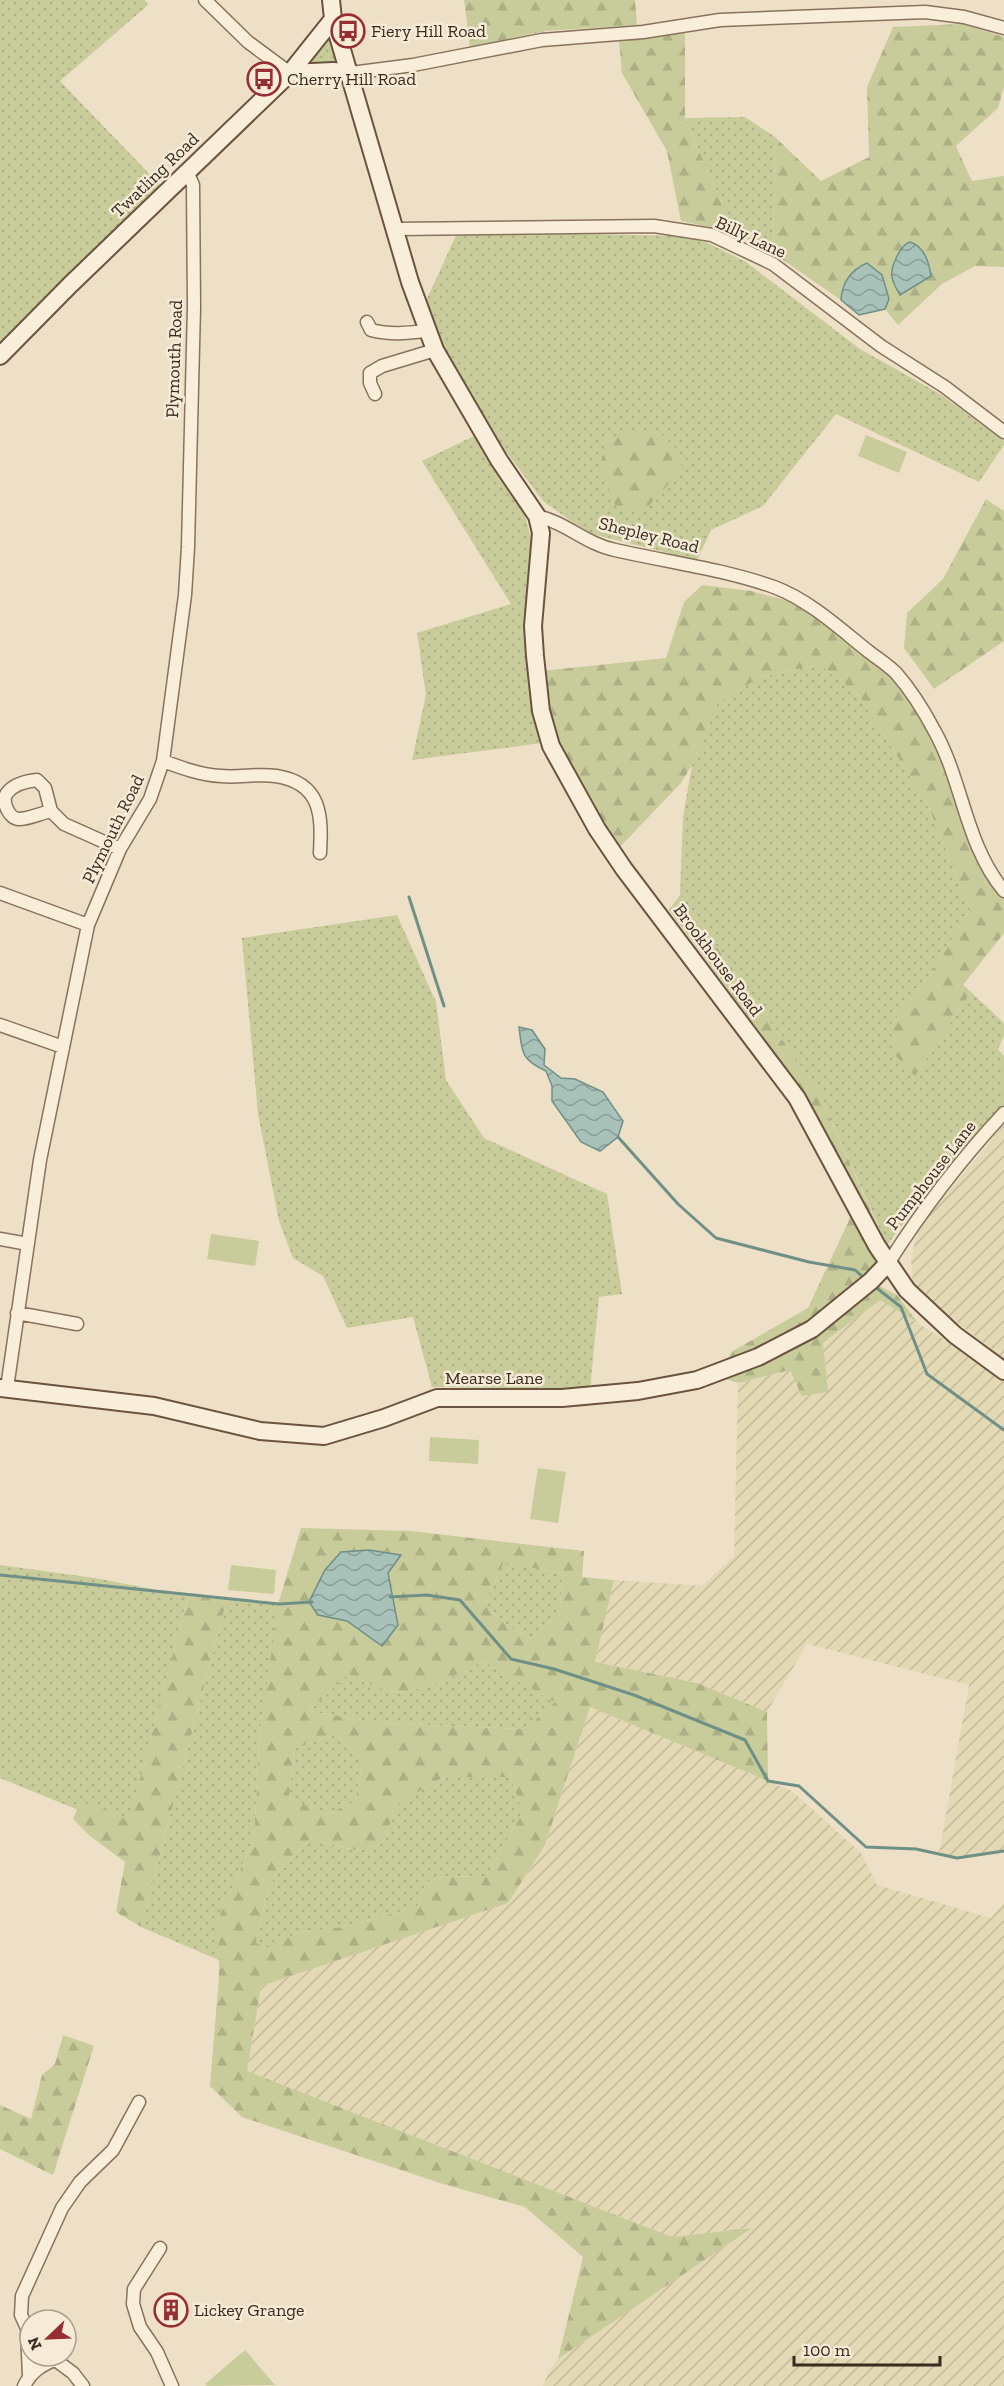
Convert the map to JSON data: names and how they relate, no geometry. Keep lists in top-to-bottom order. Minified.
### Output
{"streets":{"street":["Twatling Road","Billy Lane","Plymouth Road","Shepley Road","Brookhouse Road","Pumphouse Lane","Mearse Lane"]},"crossings":[["Twatling Road","Plymouth Road"],["Plymouth Road","Mearse Lane"],["Shepley Road","Brookhouse Road"],["Brookhouse Road","Pumphouse Lane"],["Brookhouse Road","Mearse Lane"],["Pumphouse Lane","Mearse Lane"]],"places":{"bus stop":["Fiery Hill Road","Cherry Hill Road"],"building":["Lickey Grange"]},"scale_bar":"100 m","north":"bottom left"}
